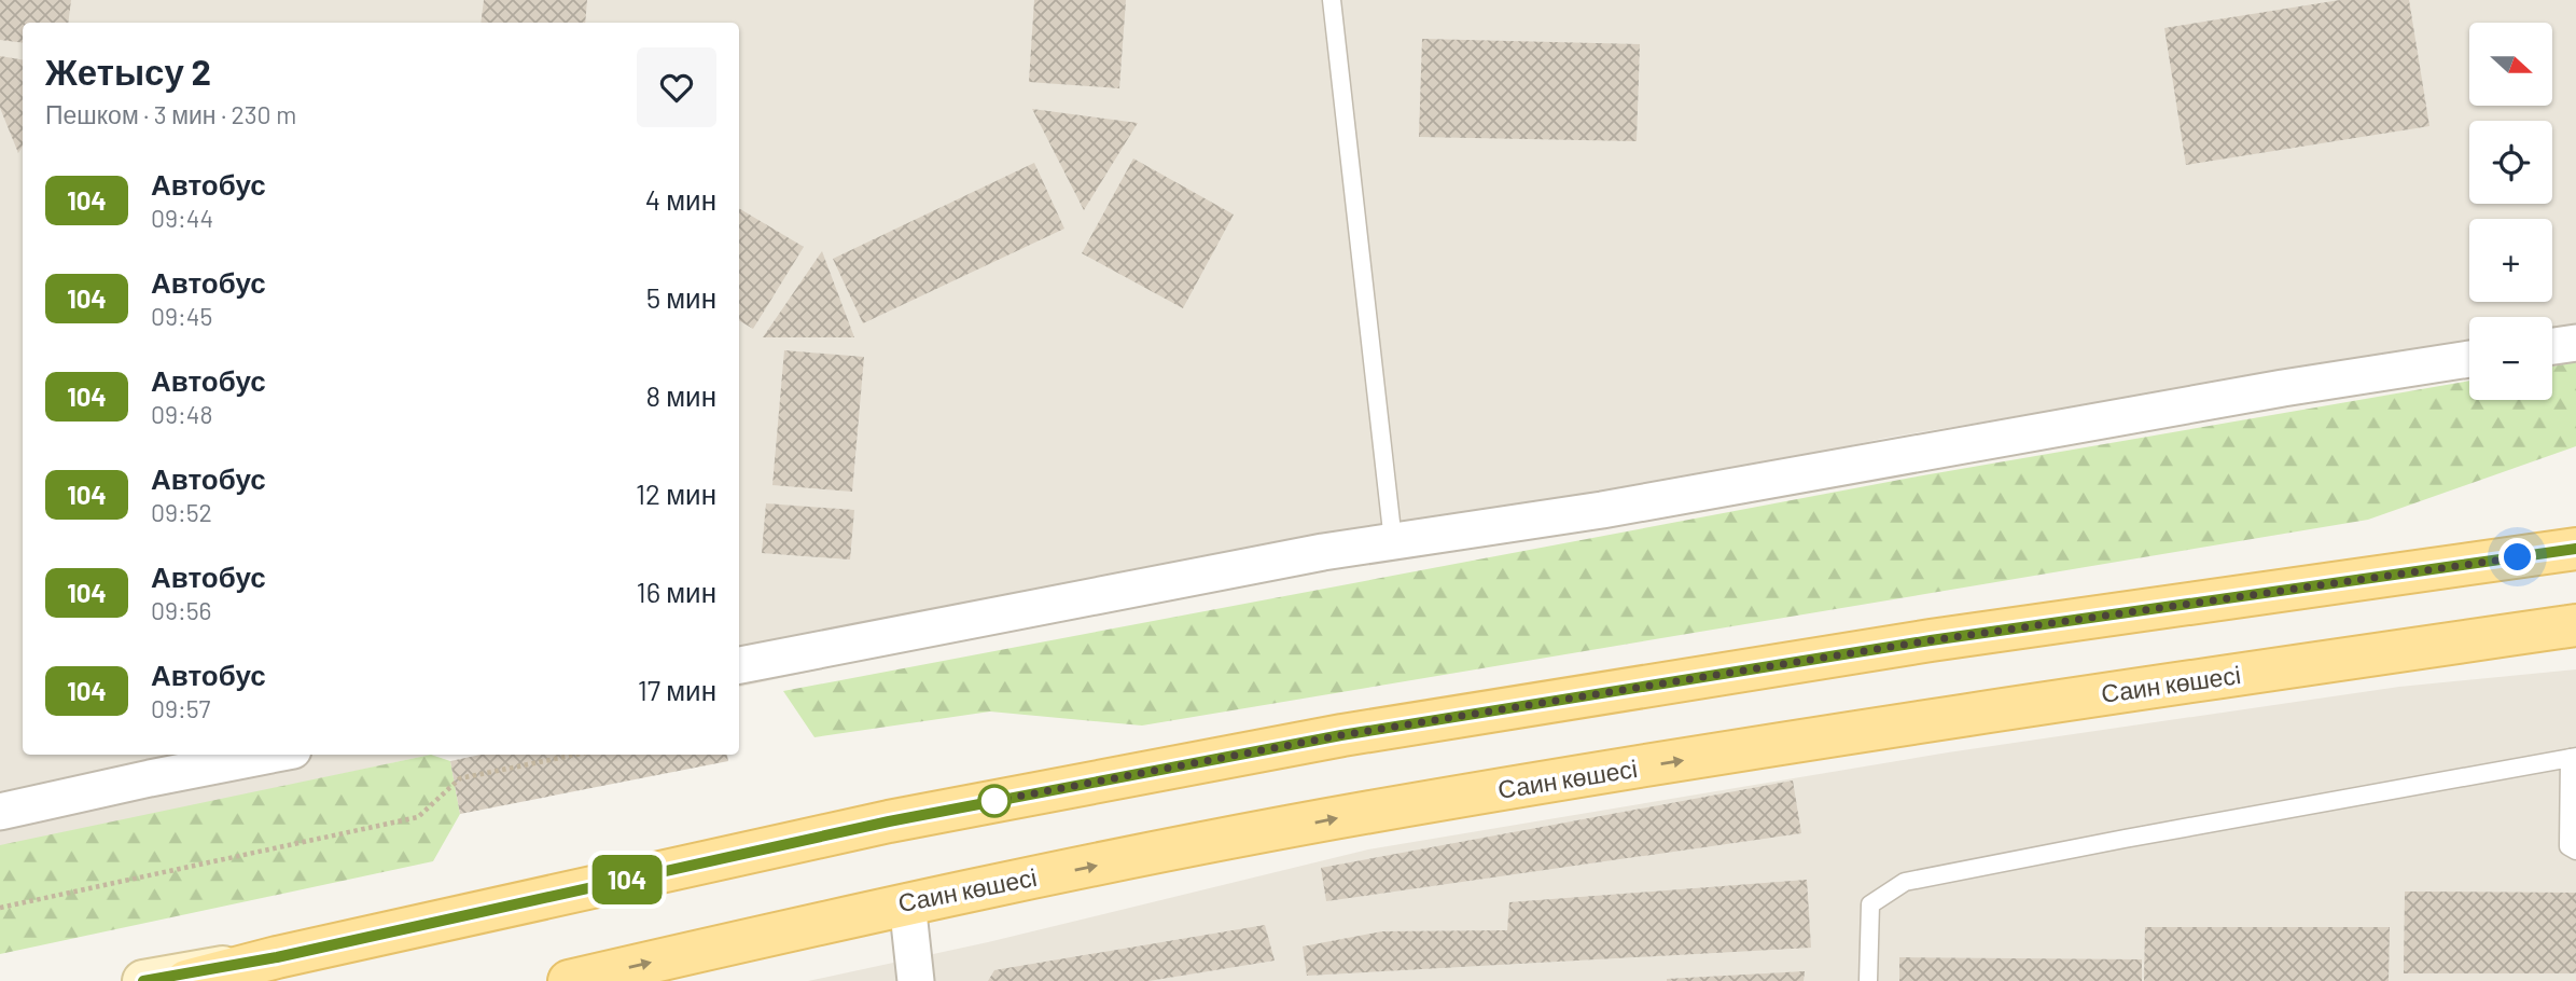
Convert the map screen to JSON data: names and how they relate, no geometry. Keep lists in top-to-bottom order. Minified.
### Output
{"streets":{"main road":["Саин көшесі"]},"lines":["bus line 104"],"north":"right","page":{"on_map":"104","map_buttons":["+","−"],"heading":["Жетысу 2","Пешком · 3 мин · 230 m"],"list":[{"mark":"104","name":"Автобус","note":"09:44","value":"4 мин"},{"mark":"104","name":"Автобус","note":"09:45","value":"5 мин"},{"mark":"104","name":"Автобус","note":"09:48","value":"8 мин"},{"mark":"104","name":"Автобус","note":"09:52","value":"12 мин"},{"mark":"104","name":"Автобус","note":"09:56","value":"16 мин"},{"mark":"104","name":"Автобус","note":"09:57","value":"17 мин"}]}}
